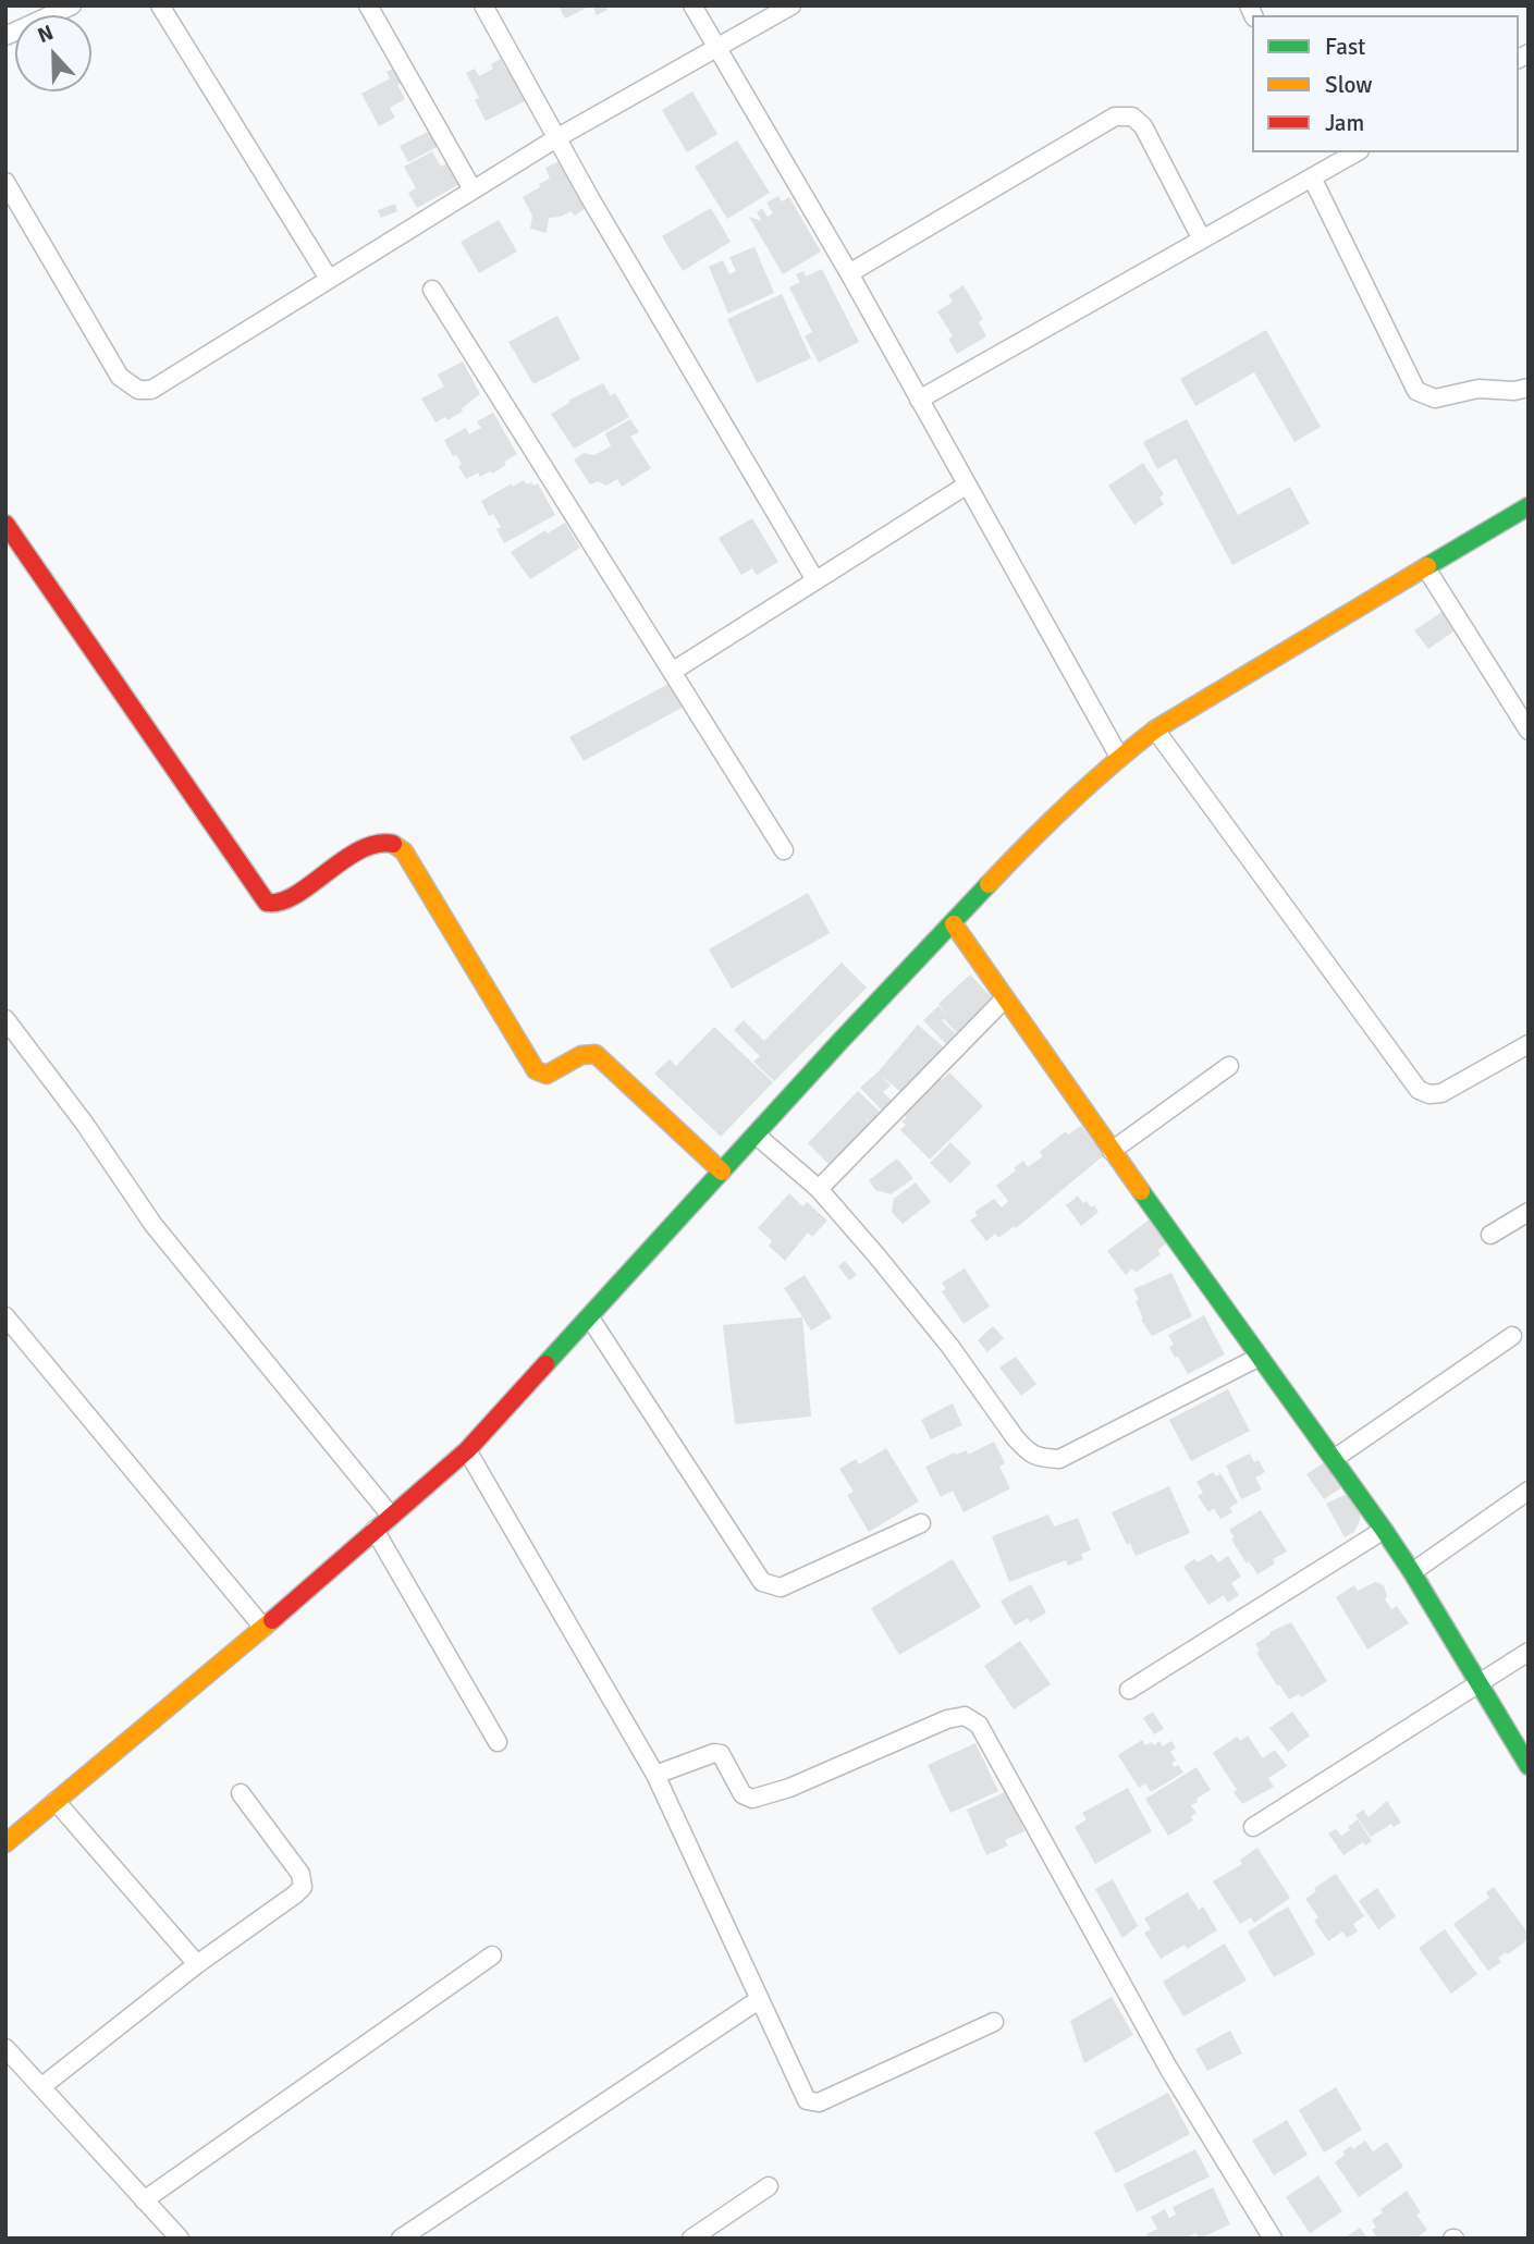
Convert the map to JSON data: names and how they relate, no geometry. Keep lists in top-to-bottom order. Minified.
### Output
{"legend":["Fast","Slow","Jam"],"north":"top"}
